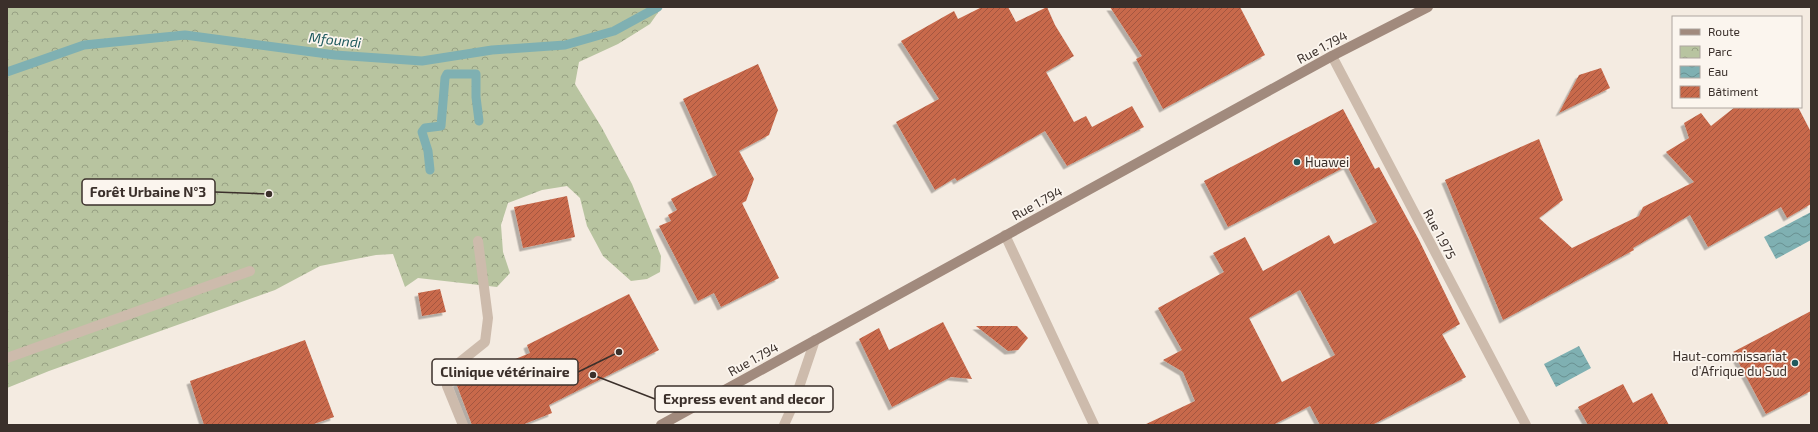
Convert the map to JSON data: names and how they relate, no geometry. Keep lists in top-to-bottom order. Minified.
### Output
{"streets":{"street":["Rue 1.794","Rue 1.975"]},"crossings":[["Rue 1.794","Rue 1.975"]],"water":["Mfoundi"],"places":["Huawei","Forêt Urbaine N°3","Clinique vétérinaire","Haut-commissariat d'Afrique du Sud","Express event and decor"],"legend":["Route","Parc","Eau","Bâtiment"]}
